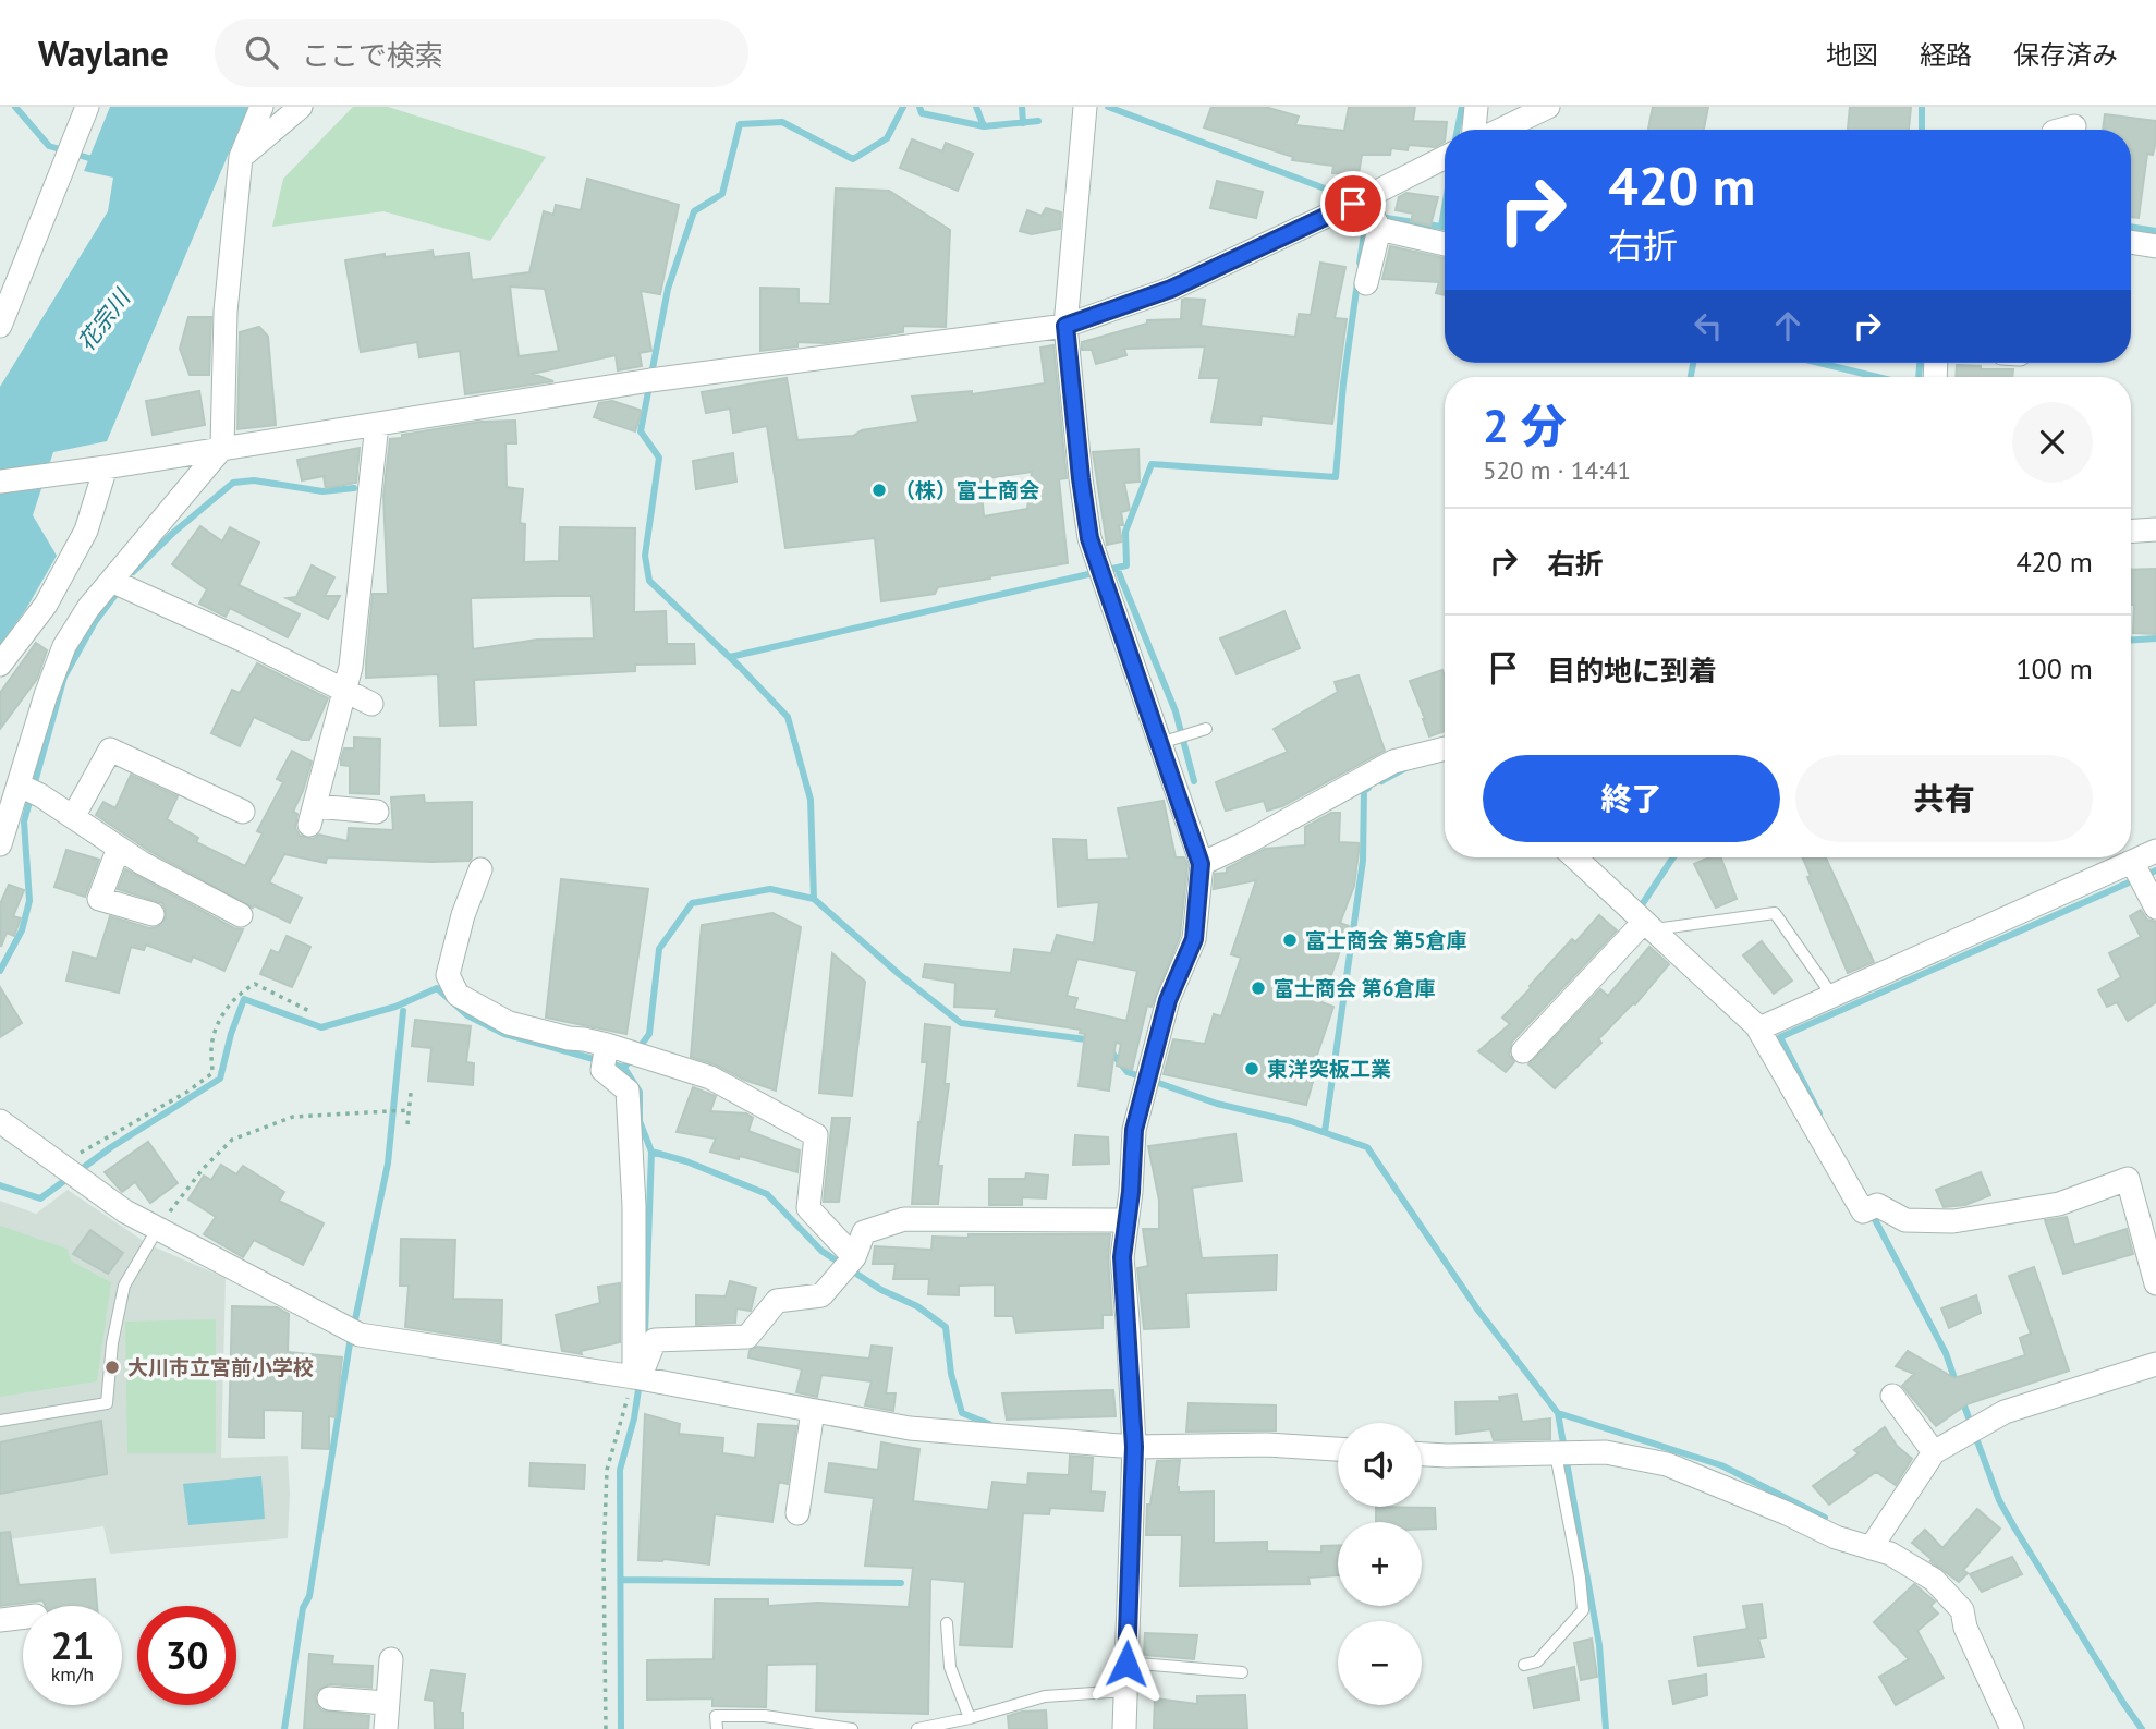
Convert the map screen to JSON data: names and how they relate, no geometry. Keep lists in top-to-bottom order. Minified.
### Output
{"water":["花宗川"],"places":["（株）富士商会","富士商会 第5倉庫","富士商会 第6倉庫","東洋突板工業","大川市立宮前小学校"],"page":{"header":"Waylane","search":"ここで検索","nav":["地図","経路","保存済み"],"turn":["420 m","右折"],"heading":["2 分","520 m · 14:41"],"list":[{"name":"右折","value":"420 m"},{"name":"目的地に到着","value":"100 m"}],"buttons":["終了","共有"],"map_buttons":["+","−"],"speed":"21 km/h","limit":"30"}}
